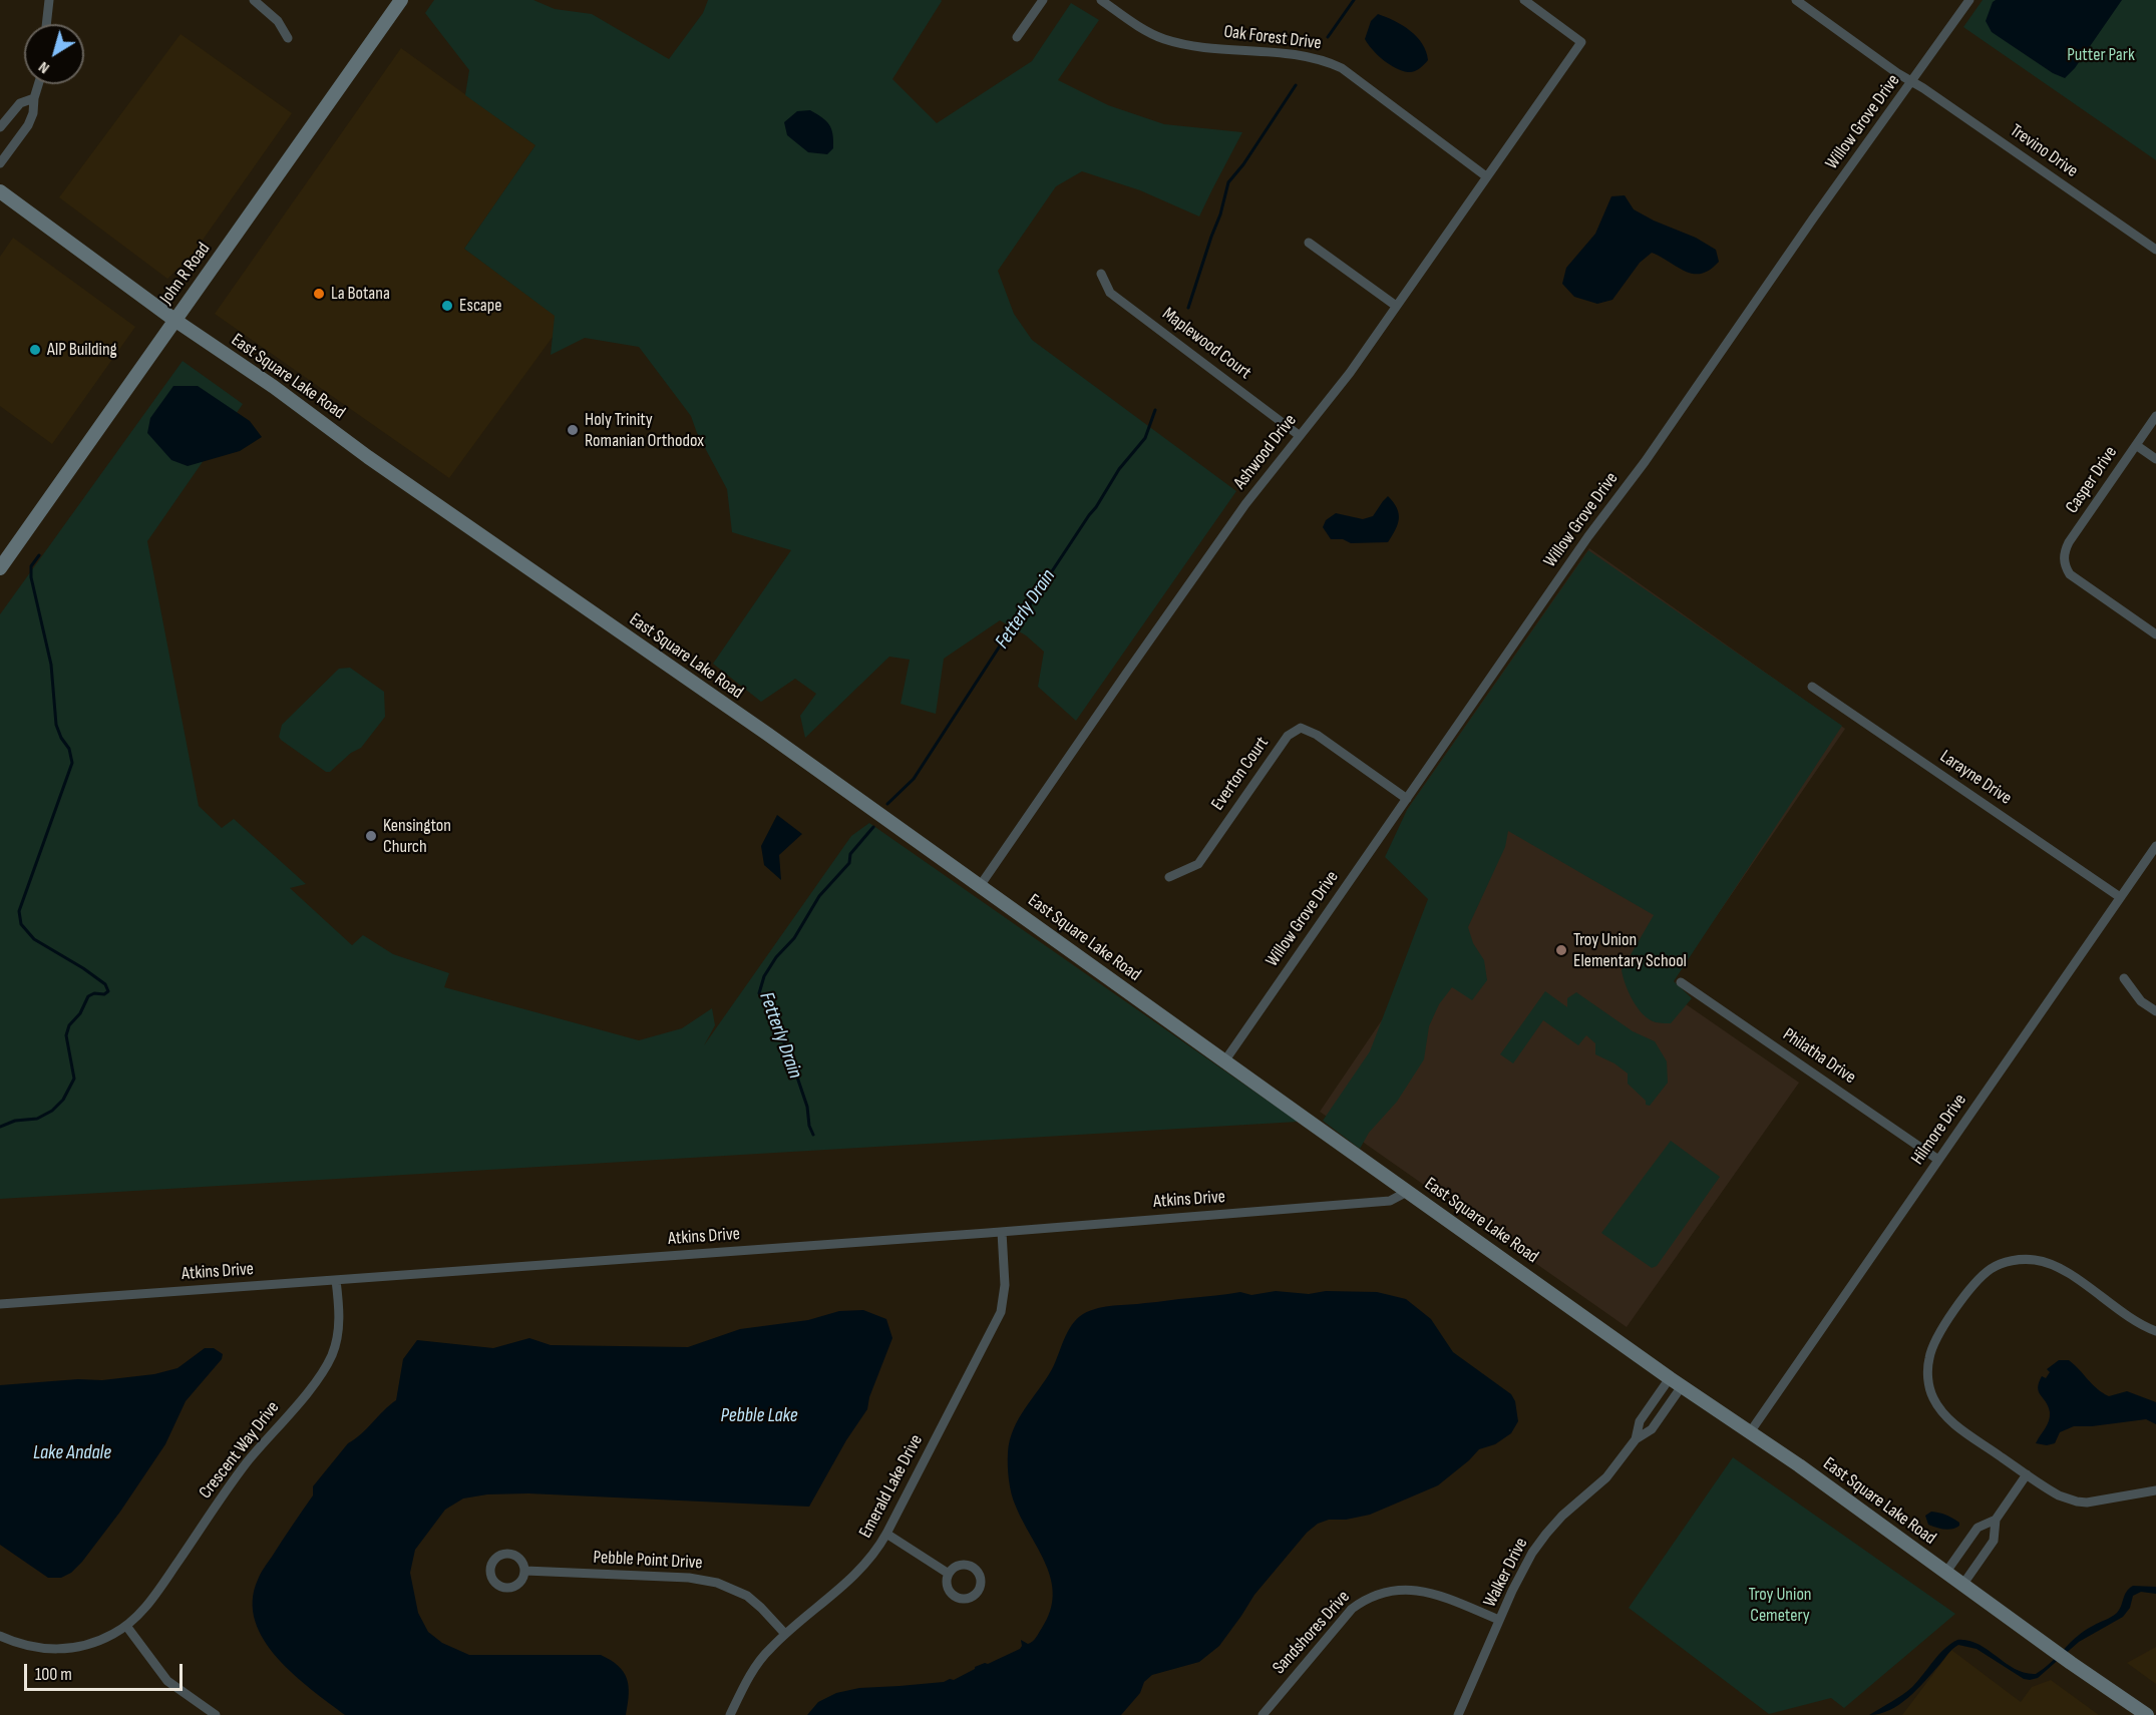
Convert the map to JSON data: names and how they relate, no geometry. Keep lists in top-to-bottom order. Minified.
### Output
{"streets":{"main road":["John R Road","East Square Lake Road"],"street":["Oak Forest Drive","Willow Grove Drive","Trevino Drive","Maplewood Court","Ashwood Drive","Casper Drive","Everton Court","Larayne Drive","Philatha Drive","Hilmore Drive","Atkins Drive","Crescent Way Drive","Emerald Lake Drive","Pebble Point Drive","Walker Drive","Sandshores Drive"]},"crossings":[["Oak Forest Drive","Ashwood Drive"],["Willow Grove Drive","Trevino Drive"],["Willow Grove Drive","East Square Lake Road"],["Willow Grove Drive","Everton Court"],["John R Road","East Square Lake Road"],["Maplewood Court","Ashwood Drive"],["East Square Lake Road","Ashwood Drive"],["East Square Lake Road","Hilmore Drive"],["East Square Lake Road","Atkins Drive"],["East Square Lake Road","Walker Drive"],["Larayne Drive","Hilmore Drive"],["Philatha Drive","Hilmore Drive"],["Atkins Drive","Crescent Way Drive"],["Atkins Drive","Emerald Lake Drive"],["Emerald Lake Drive","Pebble Point Drive"],["Walker Drive","Sandshores Drive"]],"water":["Fetterly Drain","Pebble Lake","Lake Andale"],"parks":["Putter Park","Troy Union Cemetery"],"places":["La Botana","Escape","AIP Building","Holy Trinity Romanian Orthodox","Kensington Church","Troy Union Elementary School"],"scale_bar":"100 m","north":"bottom left"}
